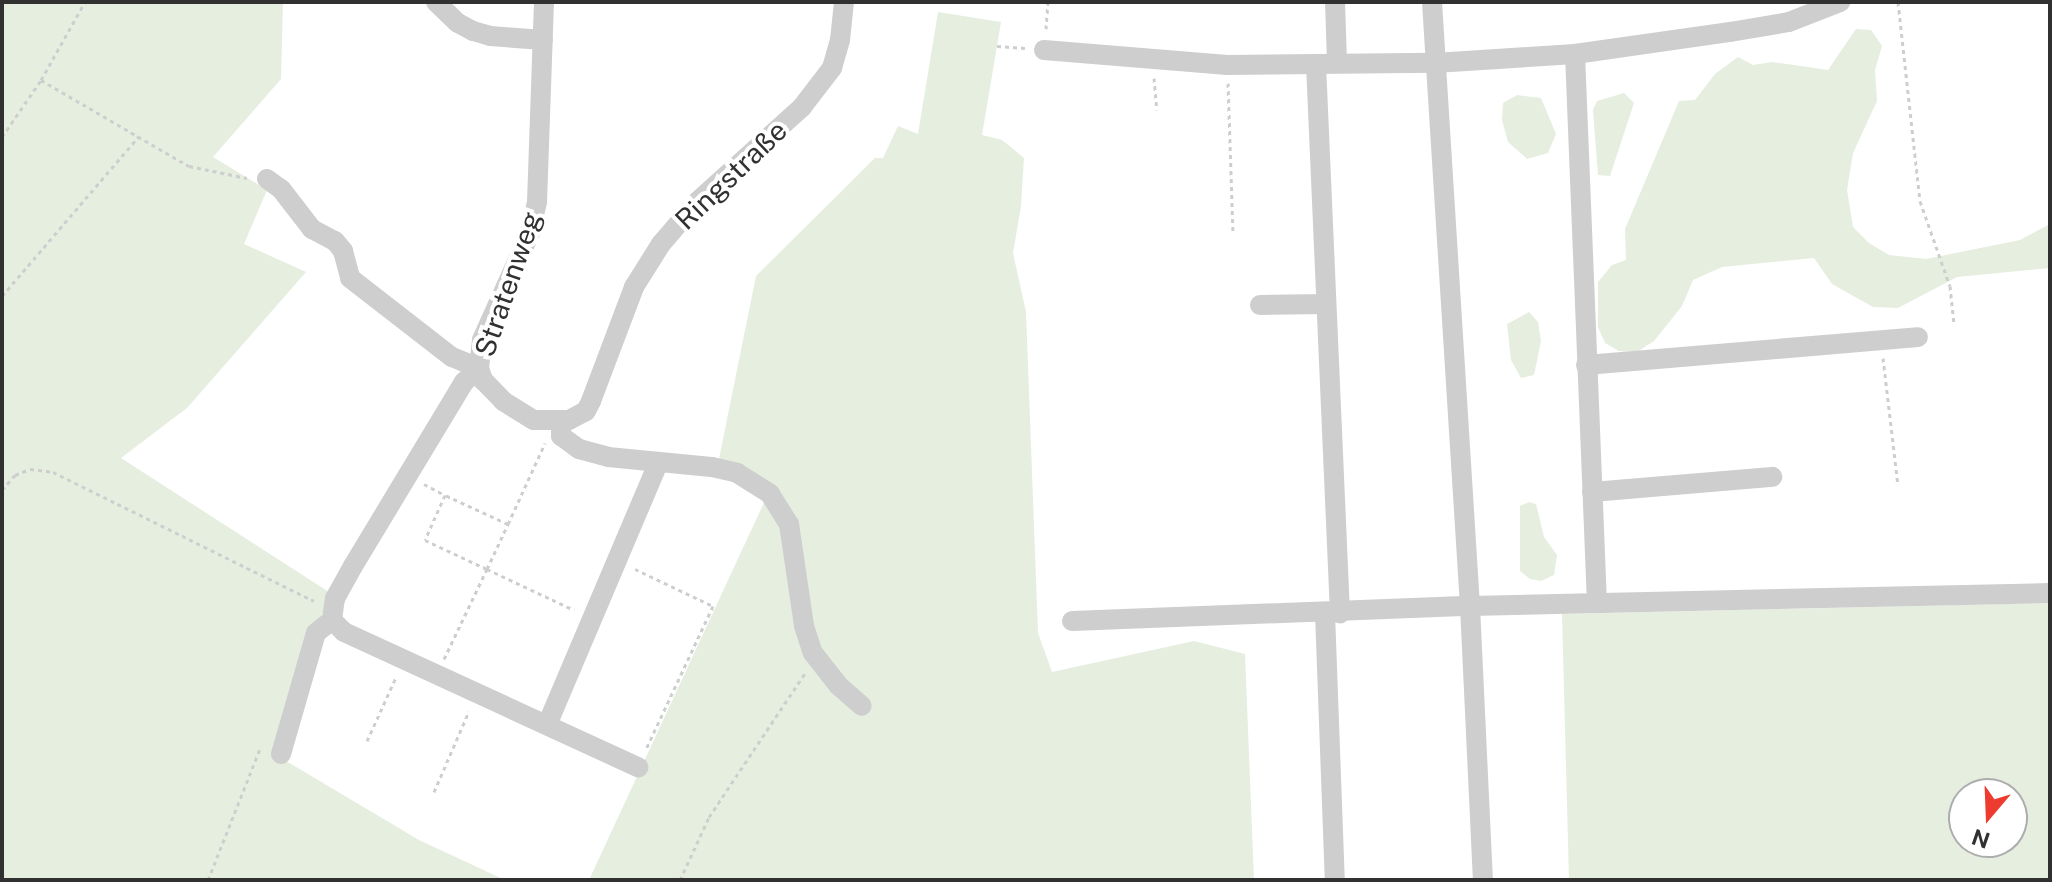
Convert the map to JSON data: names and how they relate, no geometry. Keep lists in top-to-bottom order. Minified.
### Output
{"streets":{"street":["Ringstraße","Stratenweg"]},"north":"bottom"}
